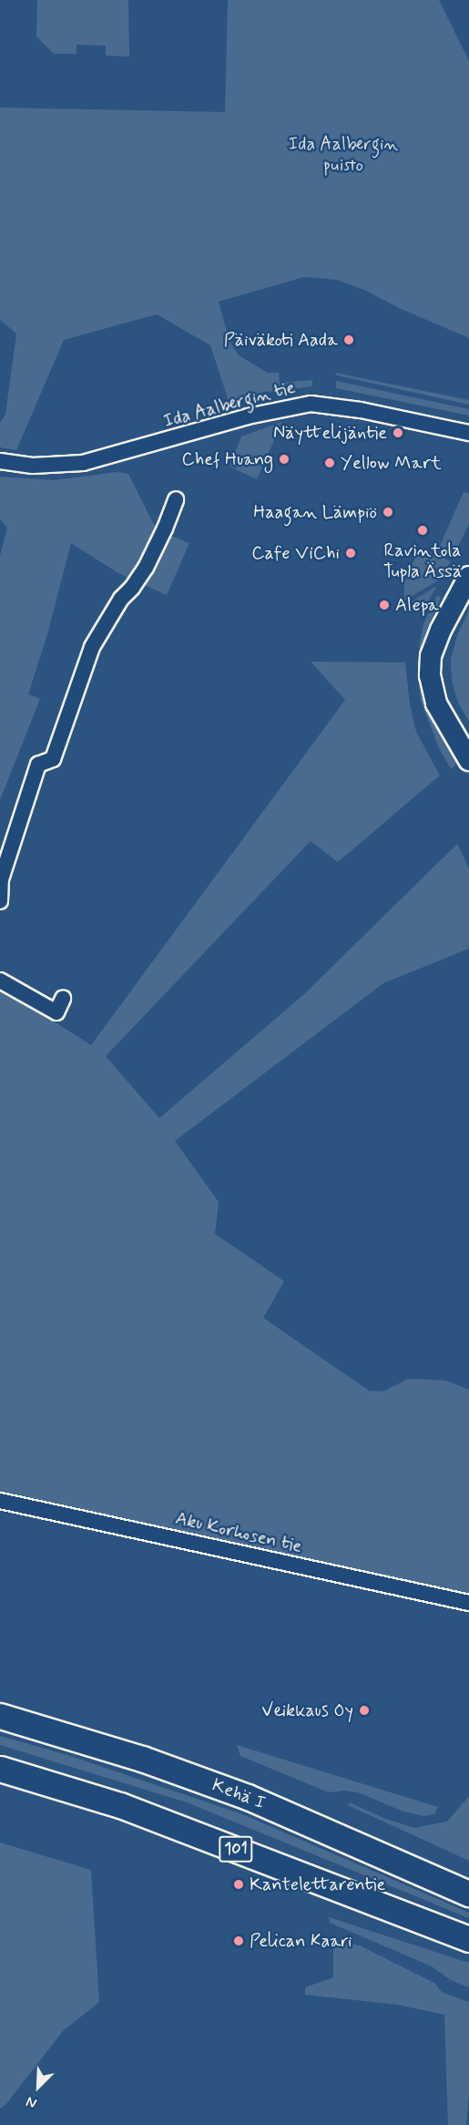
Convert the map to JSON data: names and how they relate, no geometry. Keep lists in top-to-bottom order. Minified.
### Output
{"streets":{"highway":["Kehä I","101"],"street":["Ida Aalbergin tie","Aku Korhosen tie"]},"parks":["Ida Aalbergin puisto"],"places":["Päiväkoti Aada","Näyttelijäntie","Chef Huang","Yellow Mart","Haagan Lämpiö","Ravintola Tupla Ässä","Cafe ViChi","Alepa","Veikkaus Oy","Kantelettarentie","Pelican Kaari"],"north":"bottom left"}
